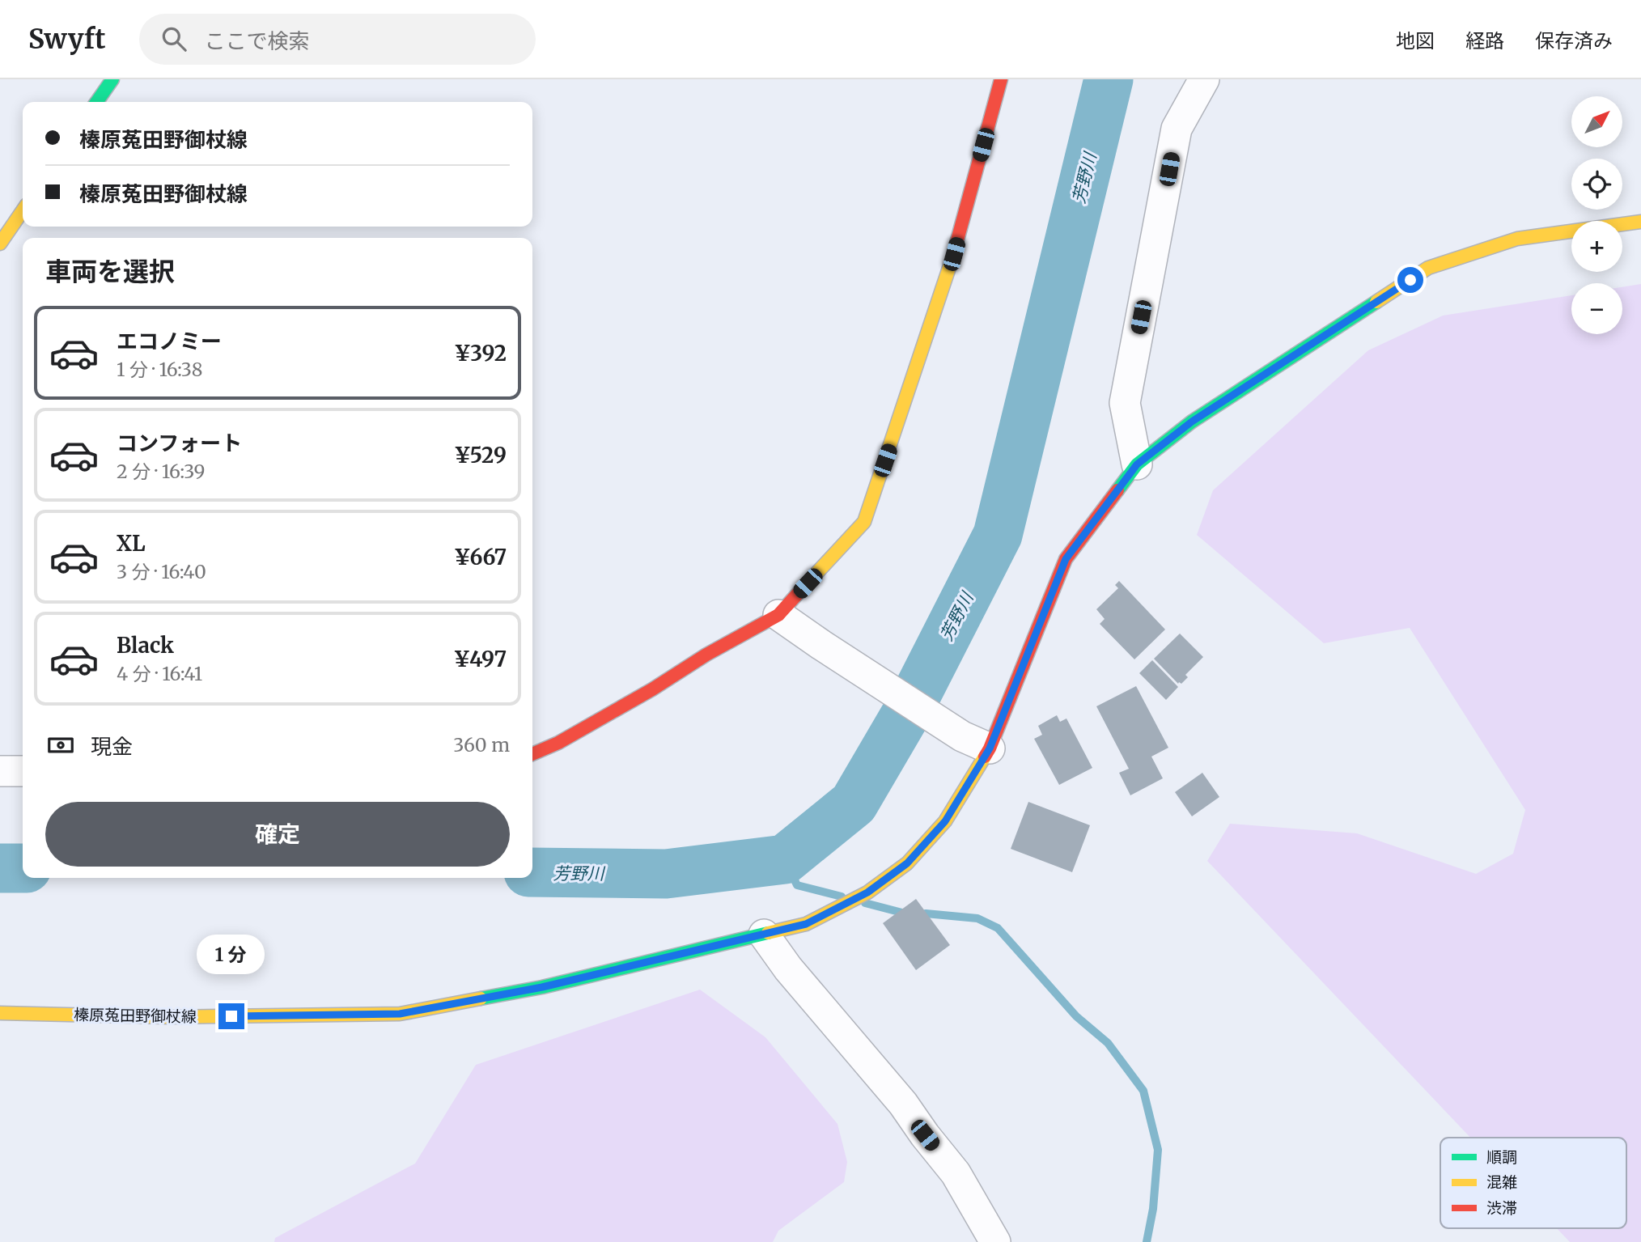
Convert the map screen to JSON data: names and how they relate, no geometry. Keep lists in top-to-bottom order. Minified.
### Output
{"streets":{"main road":["榛原菟田野御杖線"]},"water":["芳野川"],"legend":["順調","混雑","渋滞"],"north":"top right","page":{"header":"Swyft","search":"ここで検索","nav":["地図","経路","保存済み"],"map_buttons":["+","−"],"banner":["榛原菟田野御杖線","榛原菟田野御杖線"],"heading":"車両を選択","list":[{"name":"エコノミー","note":"1 分 · 16:38","value":"¥392"},{"name":"コンフォート","note":"2 分 · 16:39","value":"¥529"},{"name":"XL","note":"3 分 · 16:40","value":"¥667"},{"name":"Black","note":"4 分 · 16:41","value":"¥497"}],"pay":["現金","360 m"],"buttons":"確定","bubble":"1 分"}}
